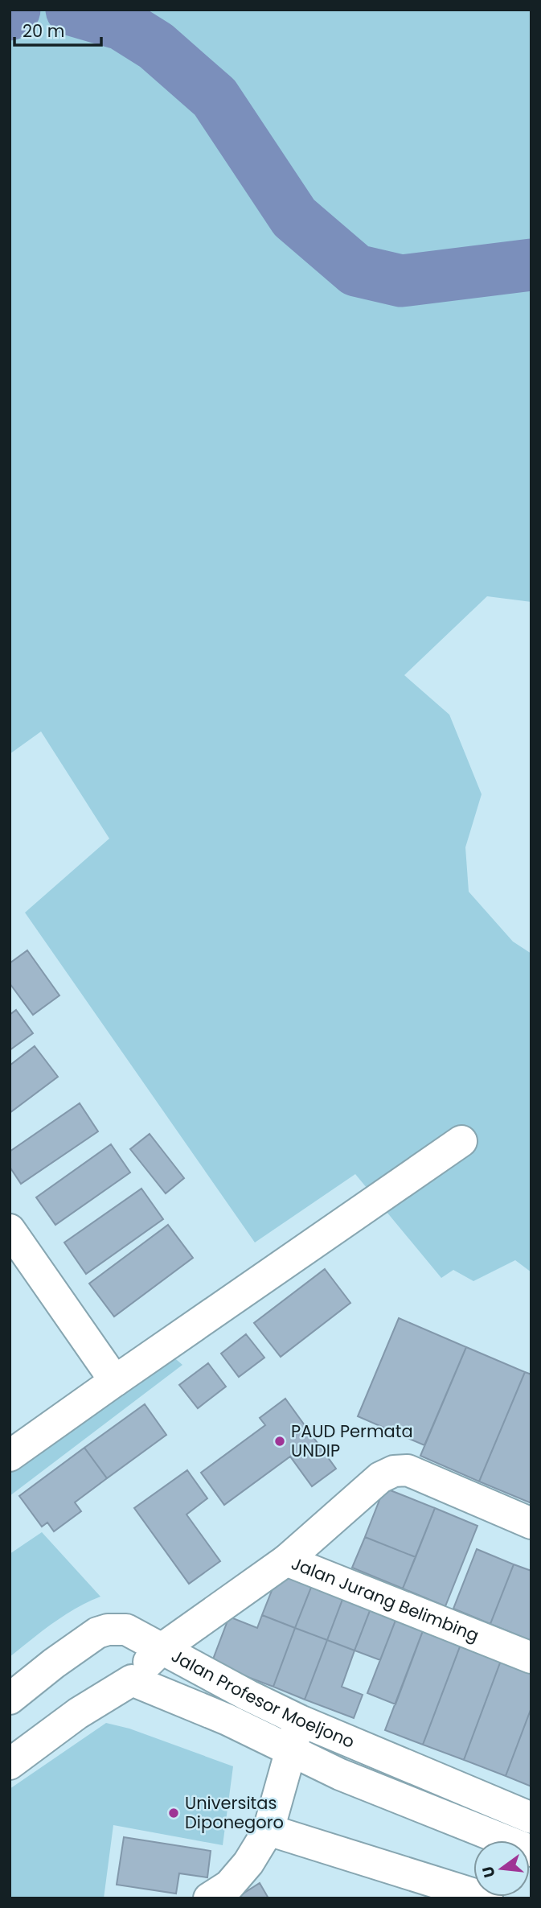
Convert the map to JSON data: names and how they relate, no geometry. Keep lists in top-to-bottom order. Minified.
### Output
{"streets":{"street":["Jalan Jurang Belimbing","Jalan Profesor Moeljono"]},"crossings":[["Jalan Jurang Belimbing","Jalan Profesor Moeljono"]],"places":["PAUD Permata UNDIP","Universitas Diponegoro"],"scale_bar":"20 m","north":"left"}
